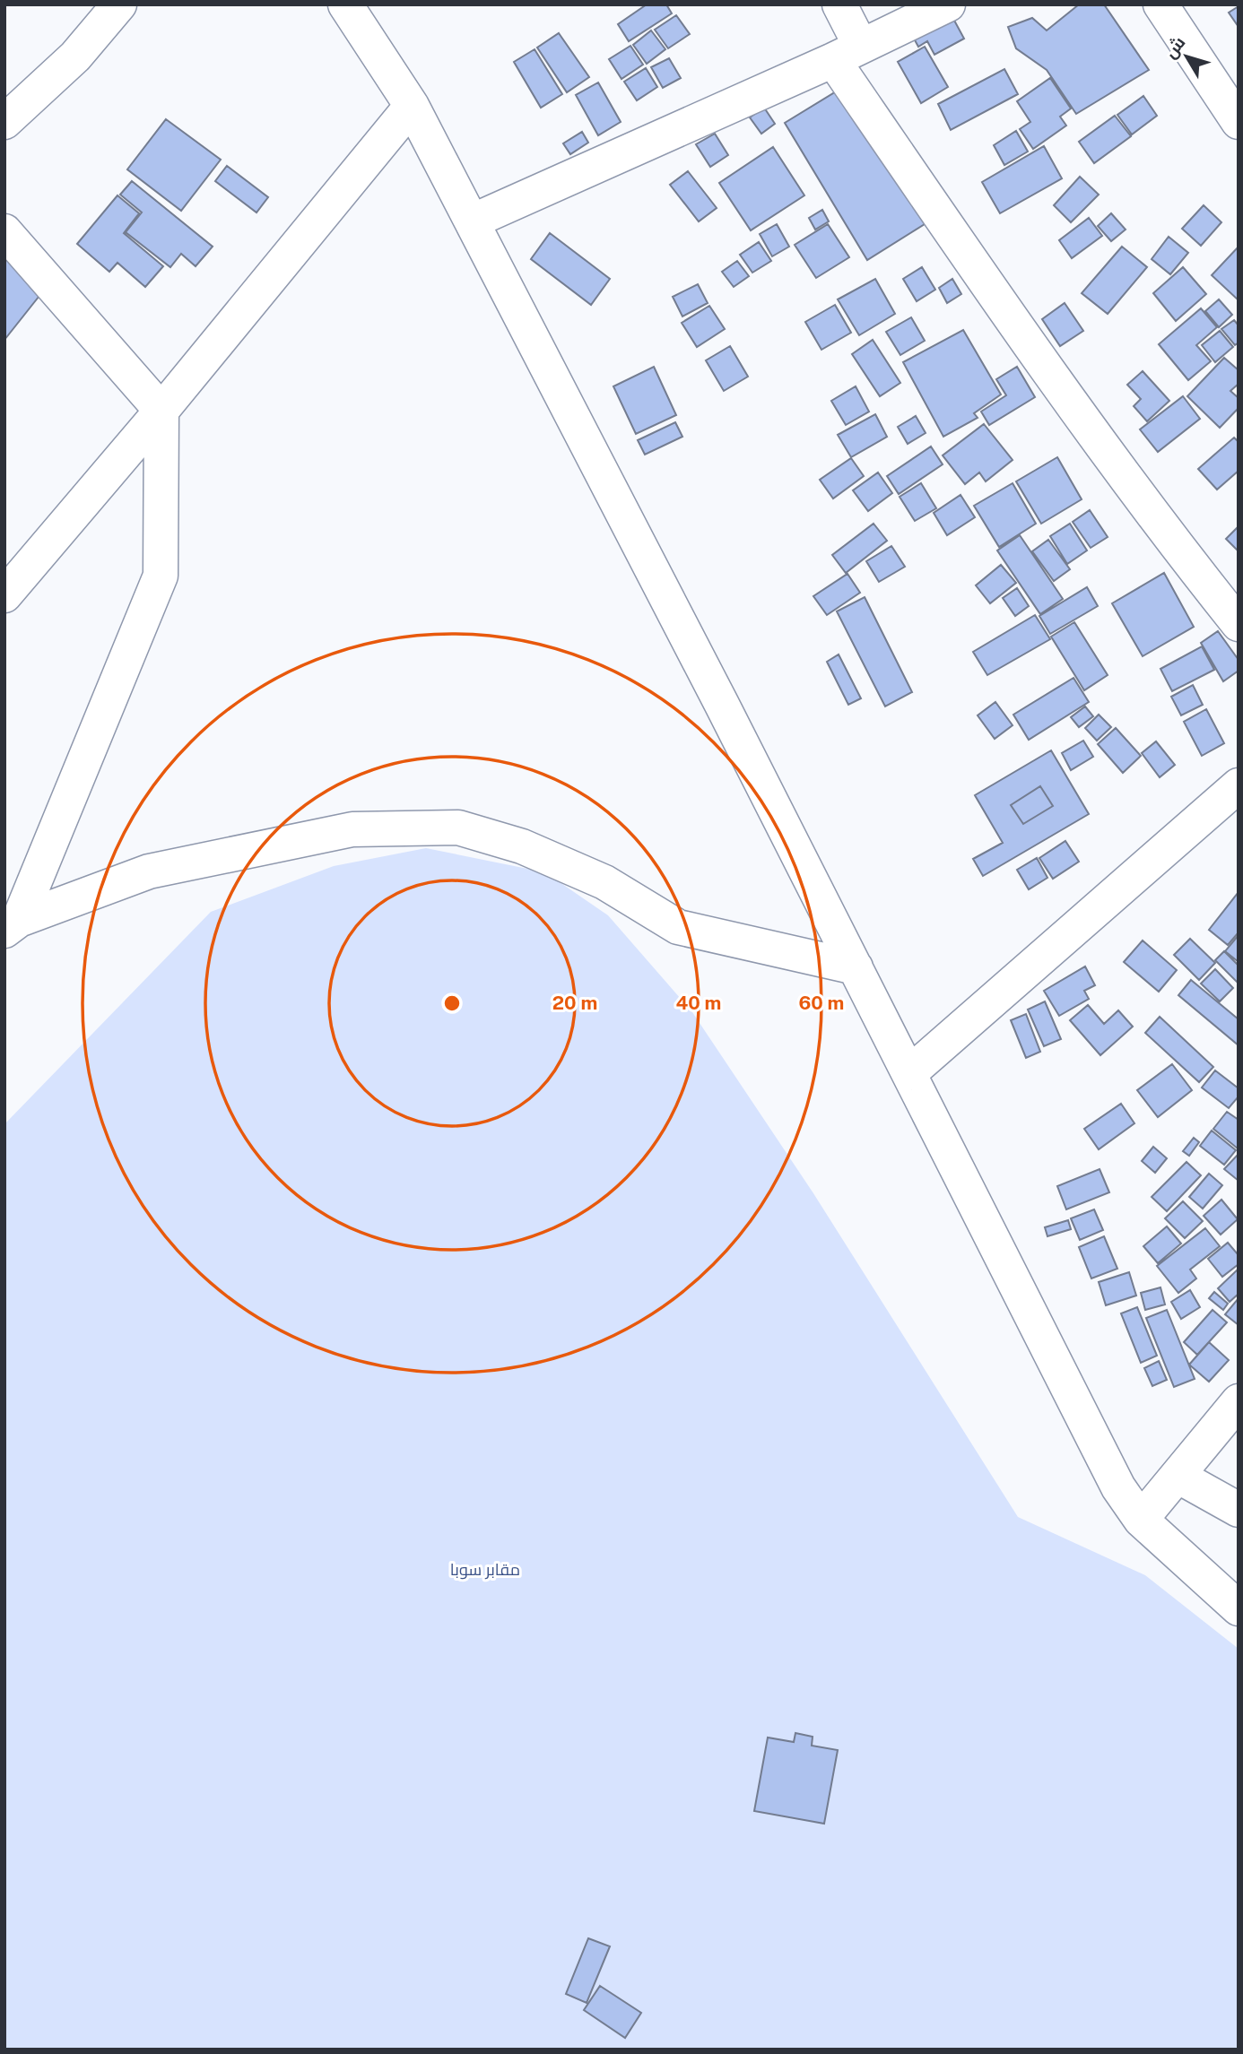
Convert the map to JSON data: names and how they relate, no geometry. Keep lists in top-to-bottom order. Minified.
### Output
{"parks":["مقابر سوبا"],"north":"top left","rings":["20 m","40 m","60 m"]}
